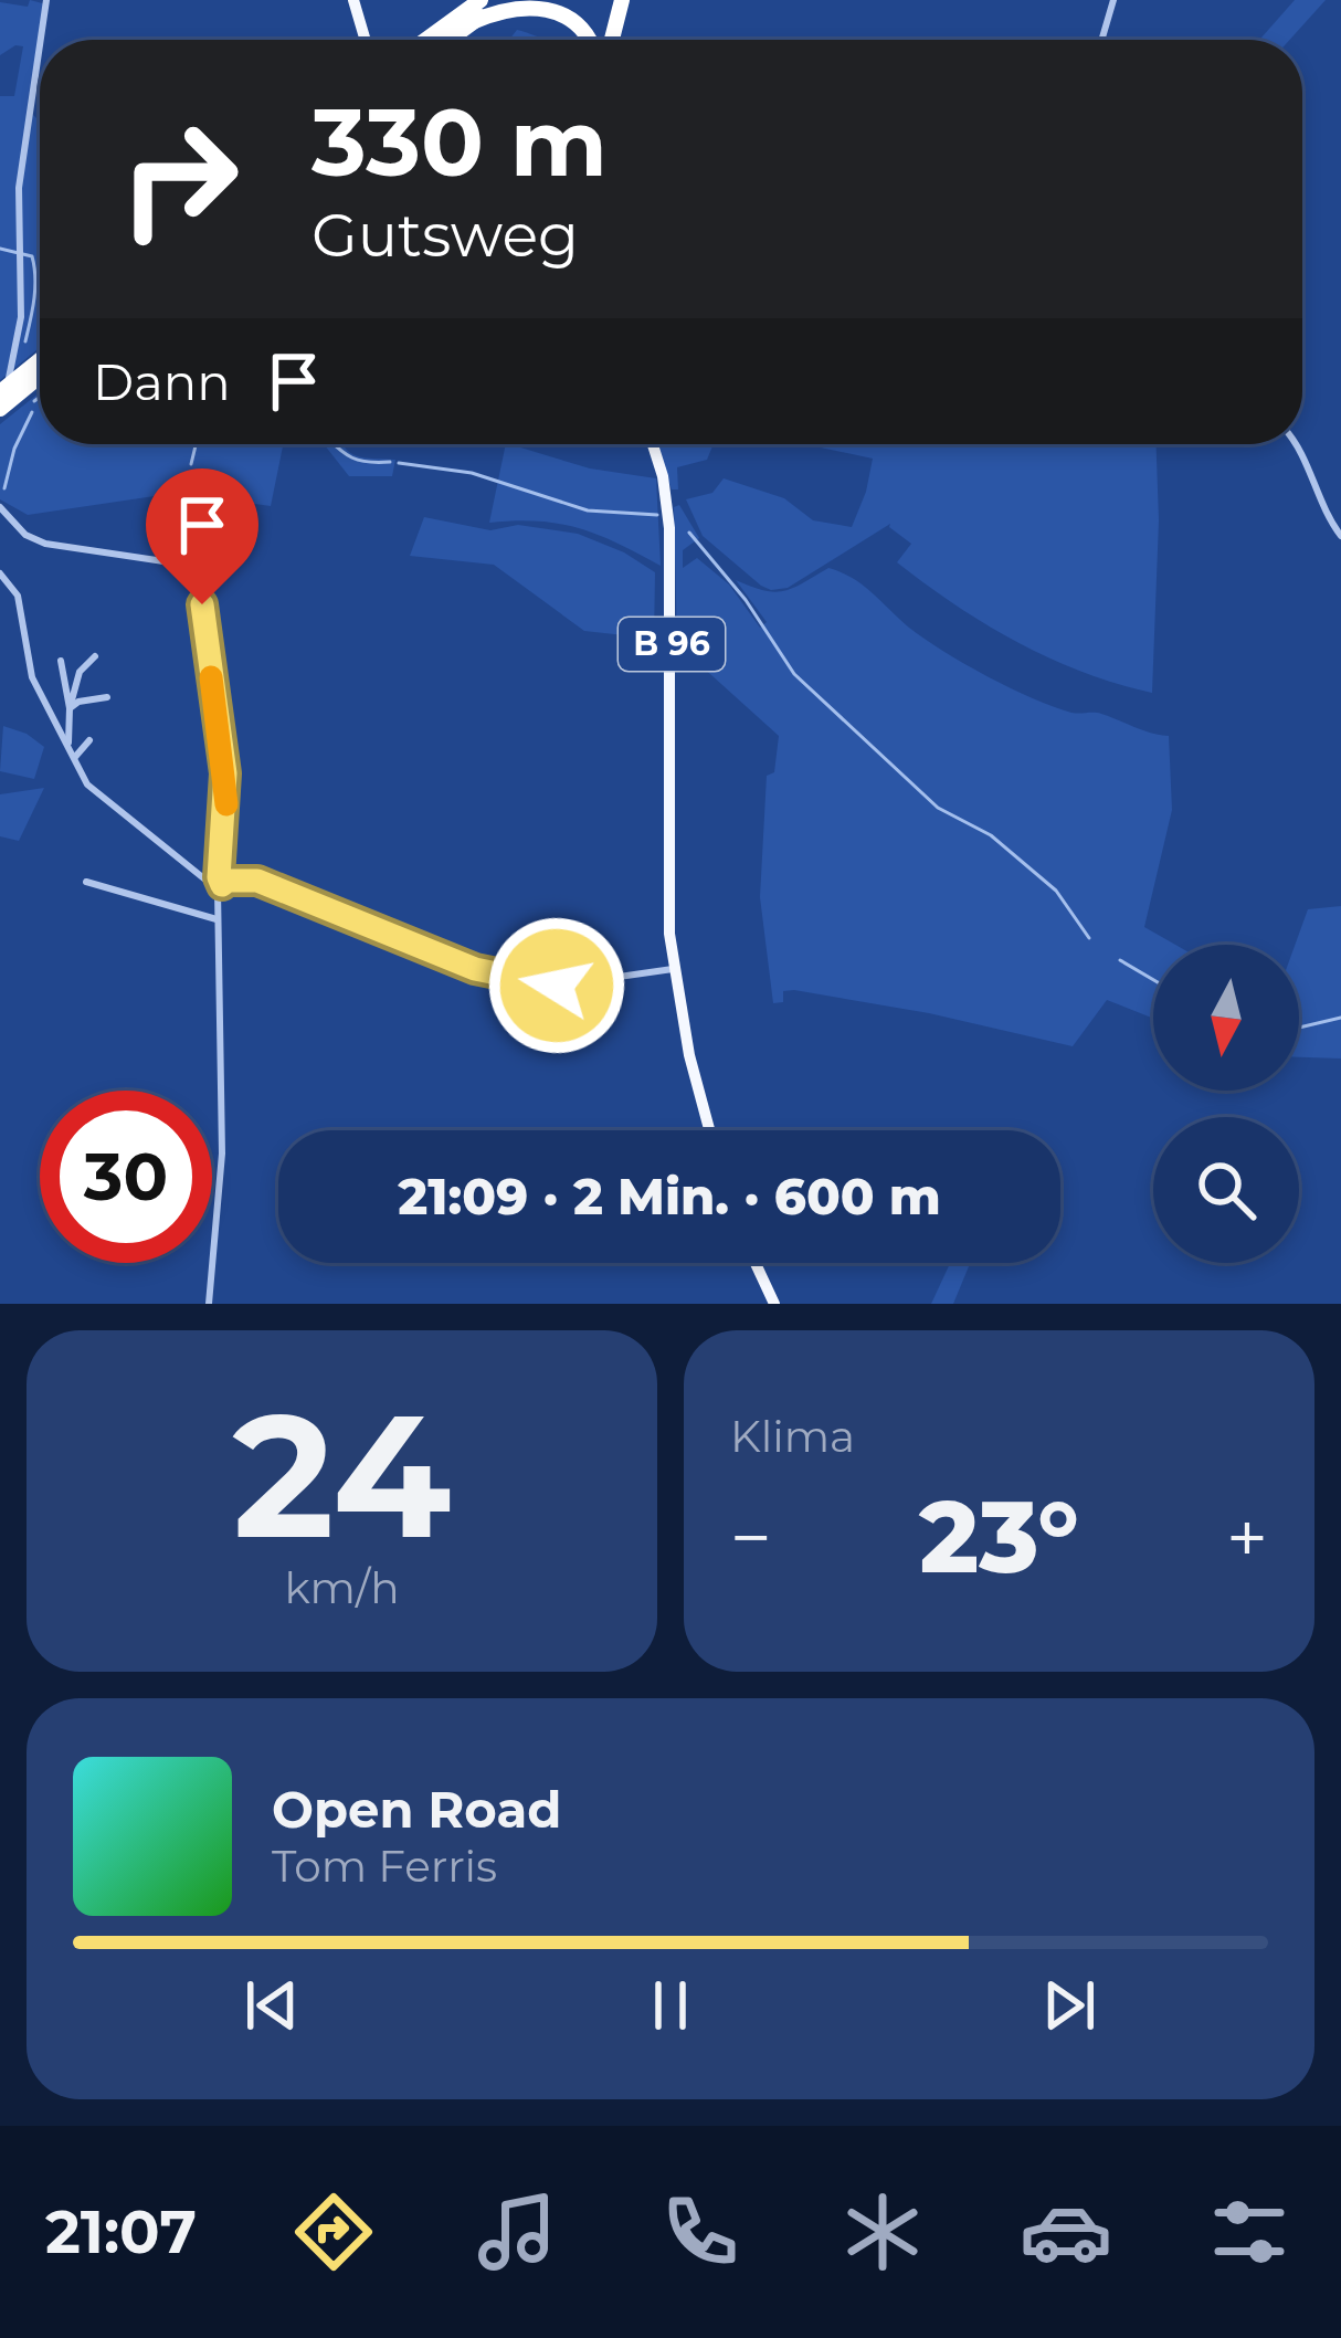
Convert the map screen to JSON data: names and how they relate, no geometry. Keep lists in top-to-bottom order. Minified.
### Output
{"streets":{"main road":["B 96"]},"north":"bottom","page":{"turn":["330 m","Gutsweg"],"then":"Dann","limit":"30","trip":"21:09 · 2 Min. · 600 m","tile":[["24","km/h"],"Klima"],"heat":["−","23°","+"],"song":["Open Road","Tom Ferris"],"tabs":"21:07"}}
